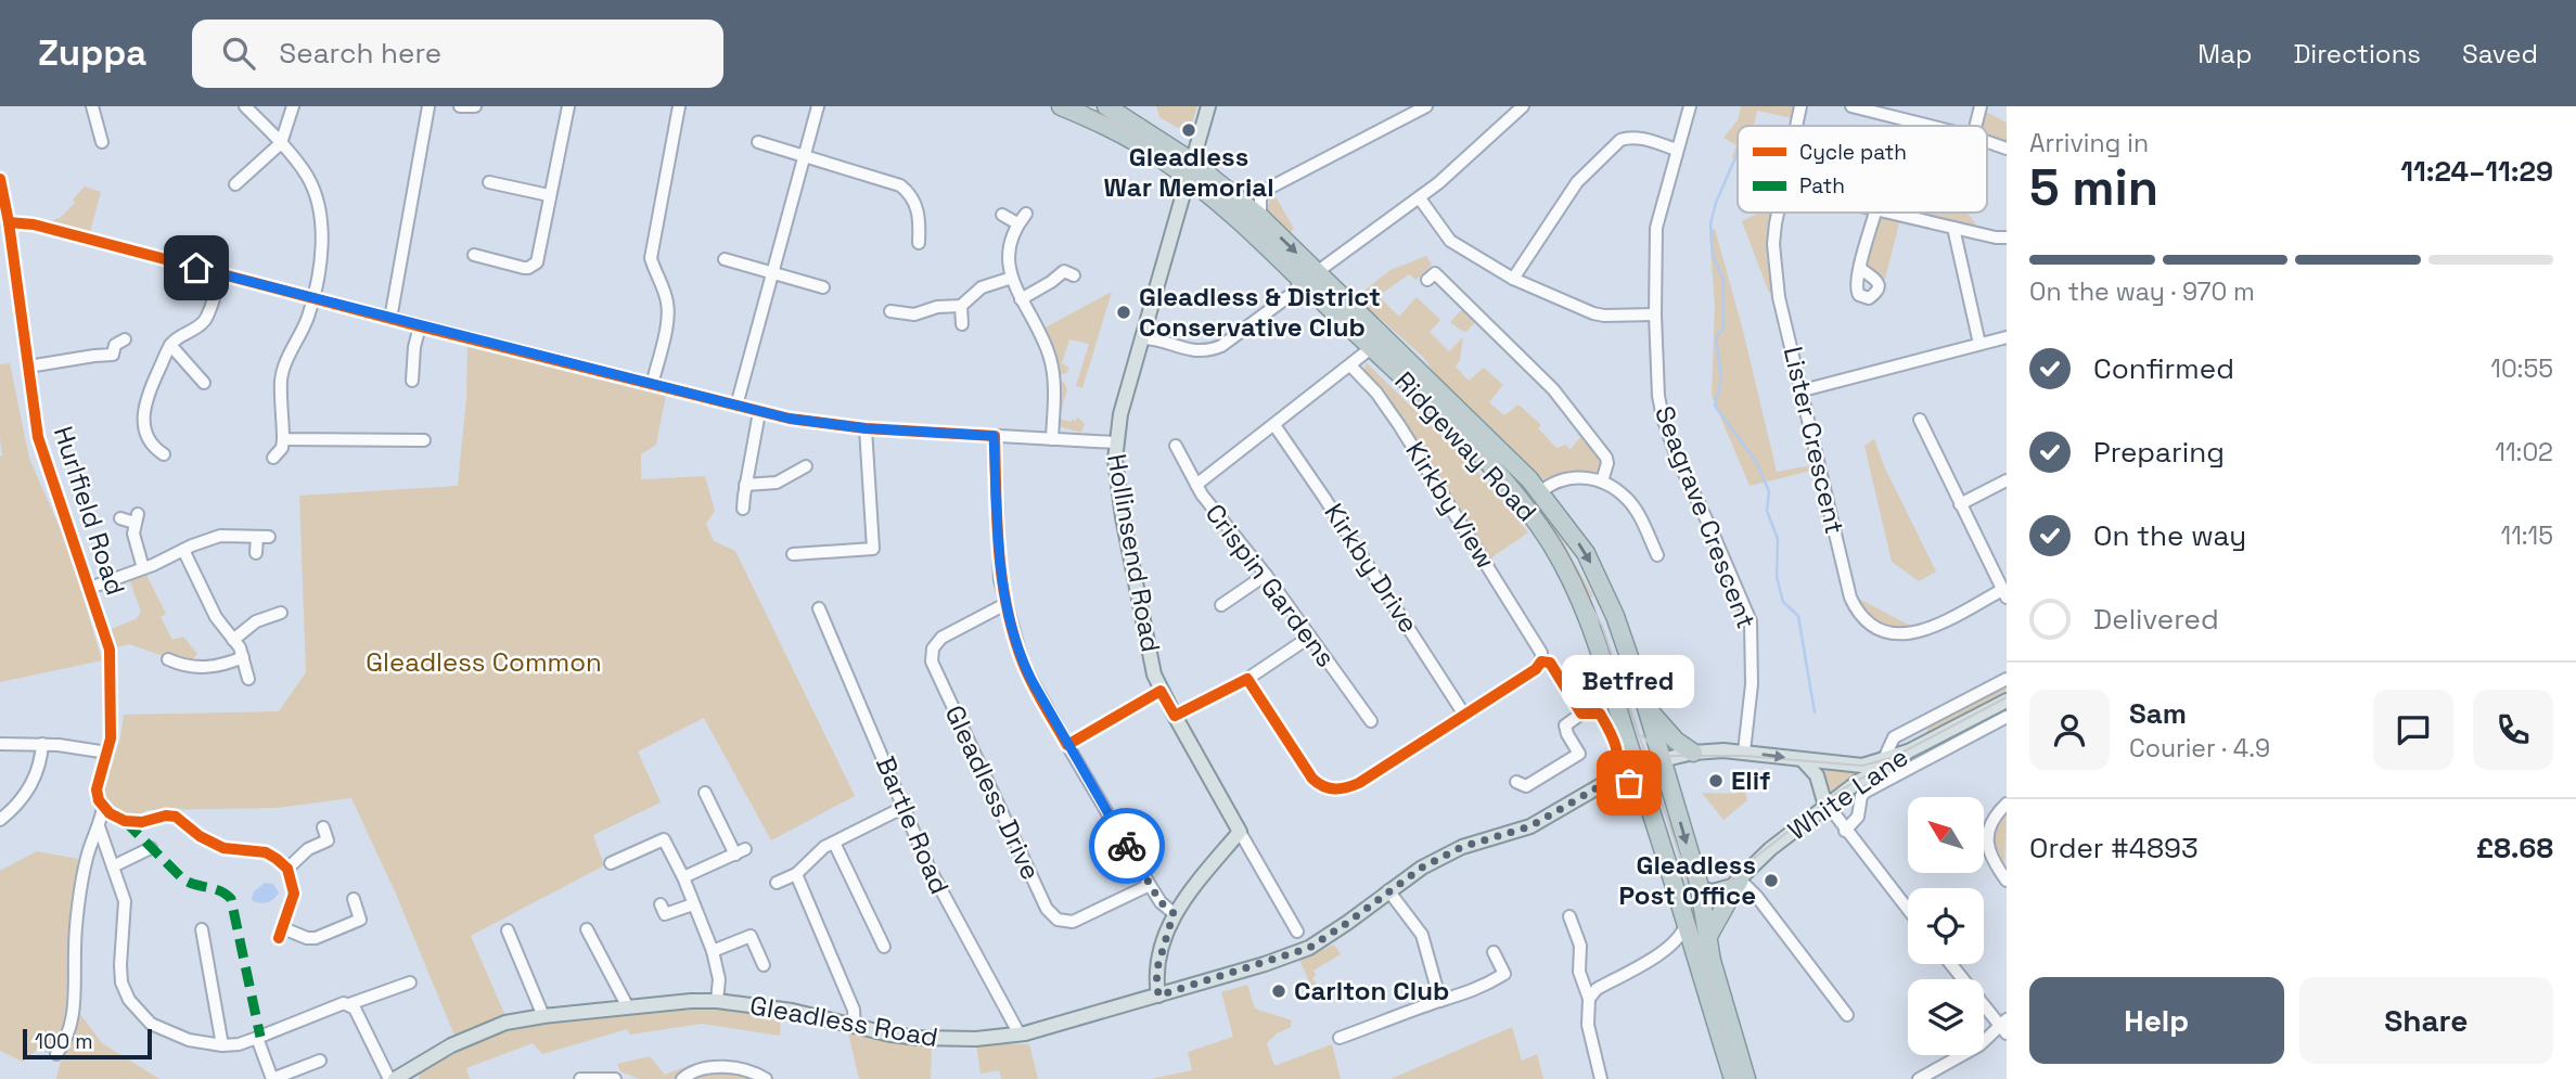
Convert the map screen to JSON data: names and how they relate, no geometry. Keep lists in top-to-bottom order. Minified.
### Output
{"streets":{"highway":["Ridgeway Road"],"main road":["Hollinsend Road","White Lane","Gleadless Road"],"street":["Lister Crescent","Kirkby View","Hurlfield Road","Seagrave Crescent","Kirkby Drive","Crispin Gardens","Gleadless Drive","Bartle Road"]},"crossings":[["Ridgeway Road","Hollinsend Road"],["Ridgeway Road","White Lane"],["Ridgeway Road","Gleadless Road"],["Kirkby View","Kirkby Drive"],["Seagrave Crescent","Gleadless Road"],["White Lane","Gleadless Road"],["Bartle Road","Gleadless Road"]],"parks":["Gleadless Common"],"places":["Gleadless War Memorial","Gleadless & District Conservative Club","Elif","Betfred","Gleadless Post Office","Carlton Club"],"legend":["Cycle path","Path"],"scale_bar":"100 m","north":"top left","page":{"header":"Zuppa","search":"Search here","nav":["Map","Directions","Saved"],"heading":["5 min","Arriving in","11:24–11:29"],"panel":["Sam","Courier · 4.9","Order #4893","£8.68"],"bar":"On the way · 970 m","list":[["Confirmed","10:55"],["Preparing","11:02"],["On the way","11:15"],"Delivered"],"bubble":"Betfred","buttons":["Help","Share"],"scale":"100 m"}}
